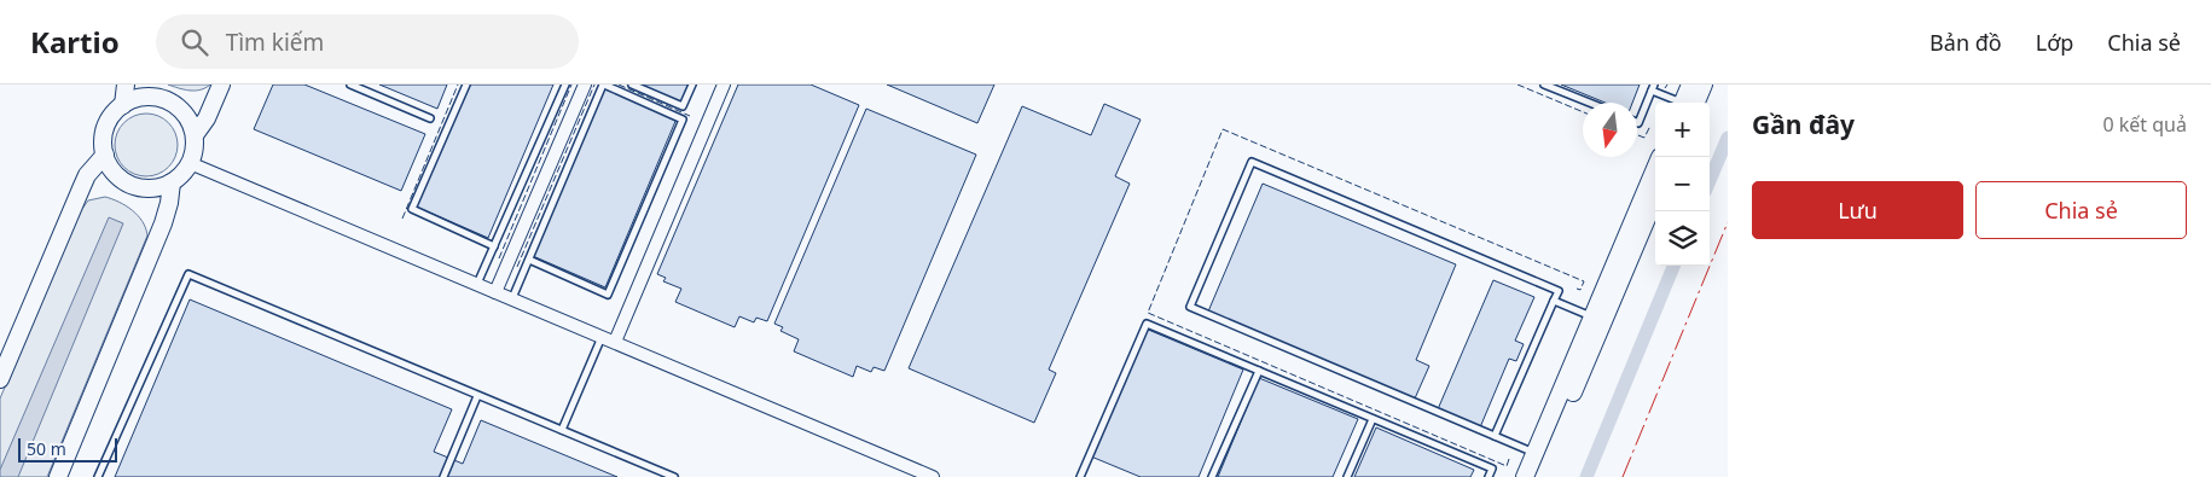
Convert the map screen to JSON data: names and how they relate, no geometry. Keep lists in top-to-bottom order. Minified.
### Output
{"scale_bar":"50 m","north":"bottom","page":{"header":"Kartio","search":"Tìm kiếm","nav":["Bản đồ","Lớp","Chia sẻ"],"heading":["Gần đây","0 kết quả"],"map_buttons":["+","−"],"buttons":["Lưu","Chia sẻ"],"scale":"50 m"}}
